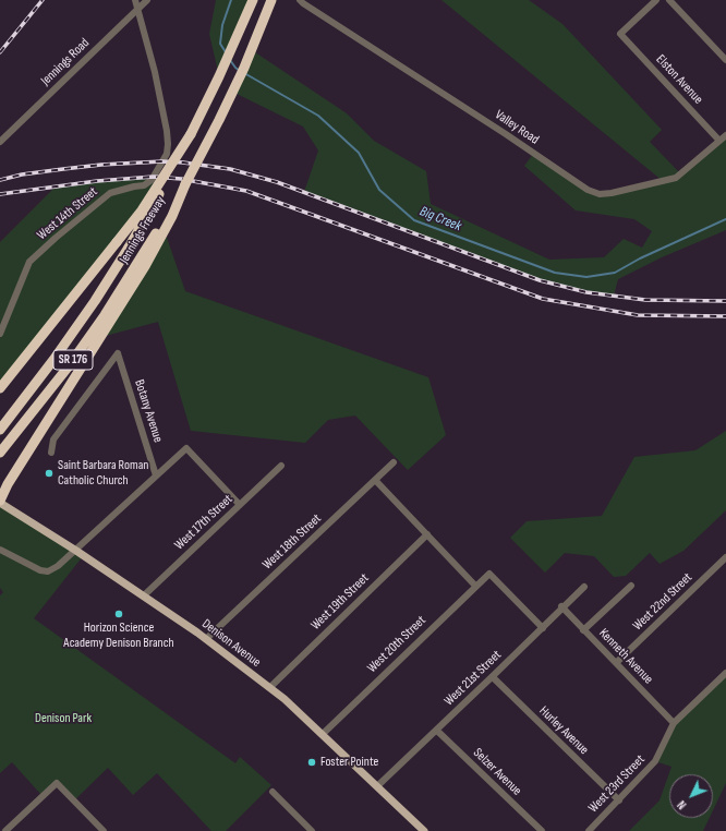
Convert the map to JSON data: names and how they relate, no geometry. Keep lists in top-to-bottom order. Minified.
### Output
{"streets":{"highway":["Jennings Freeway","SR 176"],"main road":["Denison Avenue"],"street":["Jennings Road","Elston Avenue","Valley Road","West 14th Street","Botany Avenue","West 17th Street","West 18th Street","West 19th Street","West 22nd Street","West 20th Street","Kenneth Avenue","West 21st Street","Hurley Avenue","Selzer Avenue","West 23rd Street"]},"crossings":[["Jennings Road","West 14th Street"],["Elston Avenue","Valley Road"],["West 17th Street","Denison Avenue"],["West 18th Street","Denison Avenue"],["West 19th Street","Denison Avenue"],["West 22nd Street","Kenneth Avenue"],["Denison Avenue","West 20th Street"],["Denison Avenue","West 21st Street"],["West 20th Street","West 21st Street"],["Kenneth Avenue","West 21st Street"],["Kenneth Avenue","West 23rd Street"],["West 21st Street","Hurley Avenue"],["West 21st Street","Selzer Avenue"],["Hurley Avenue","West 23rd Street"]],"water":["Big Creek"],"parks":["Denison Park"],"places":["Saint Barbara Roman Catholic Church","Horizon Science Academy Denison Branch","Foster Pointe"],"north":"bottom left"}
